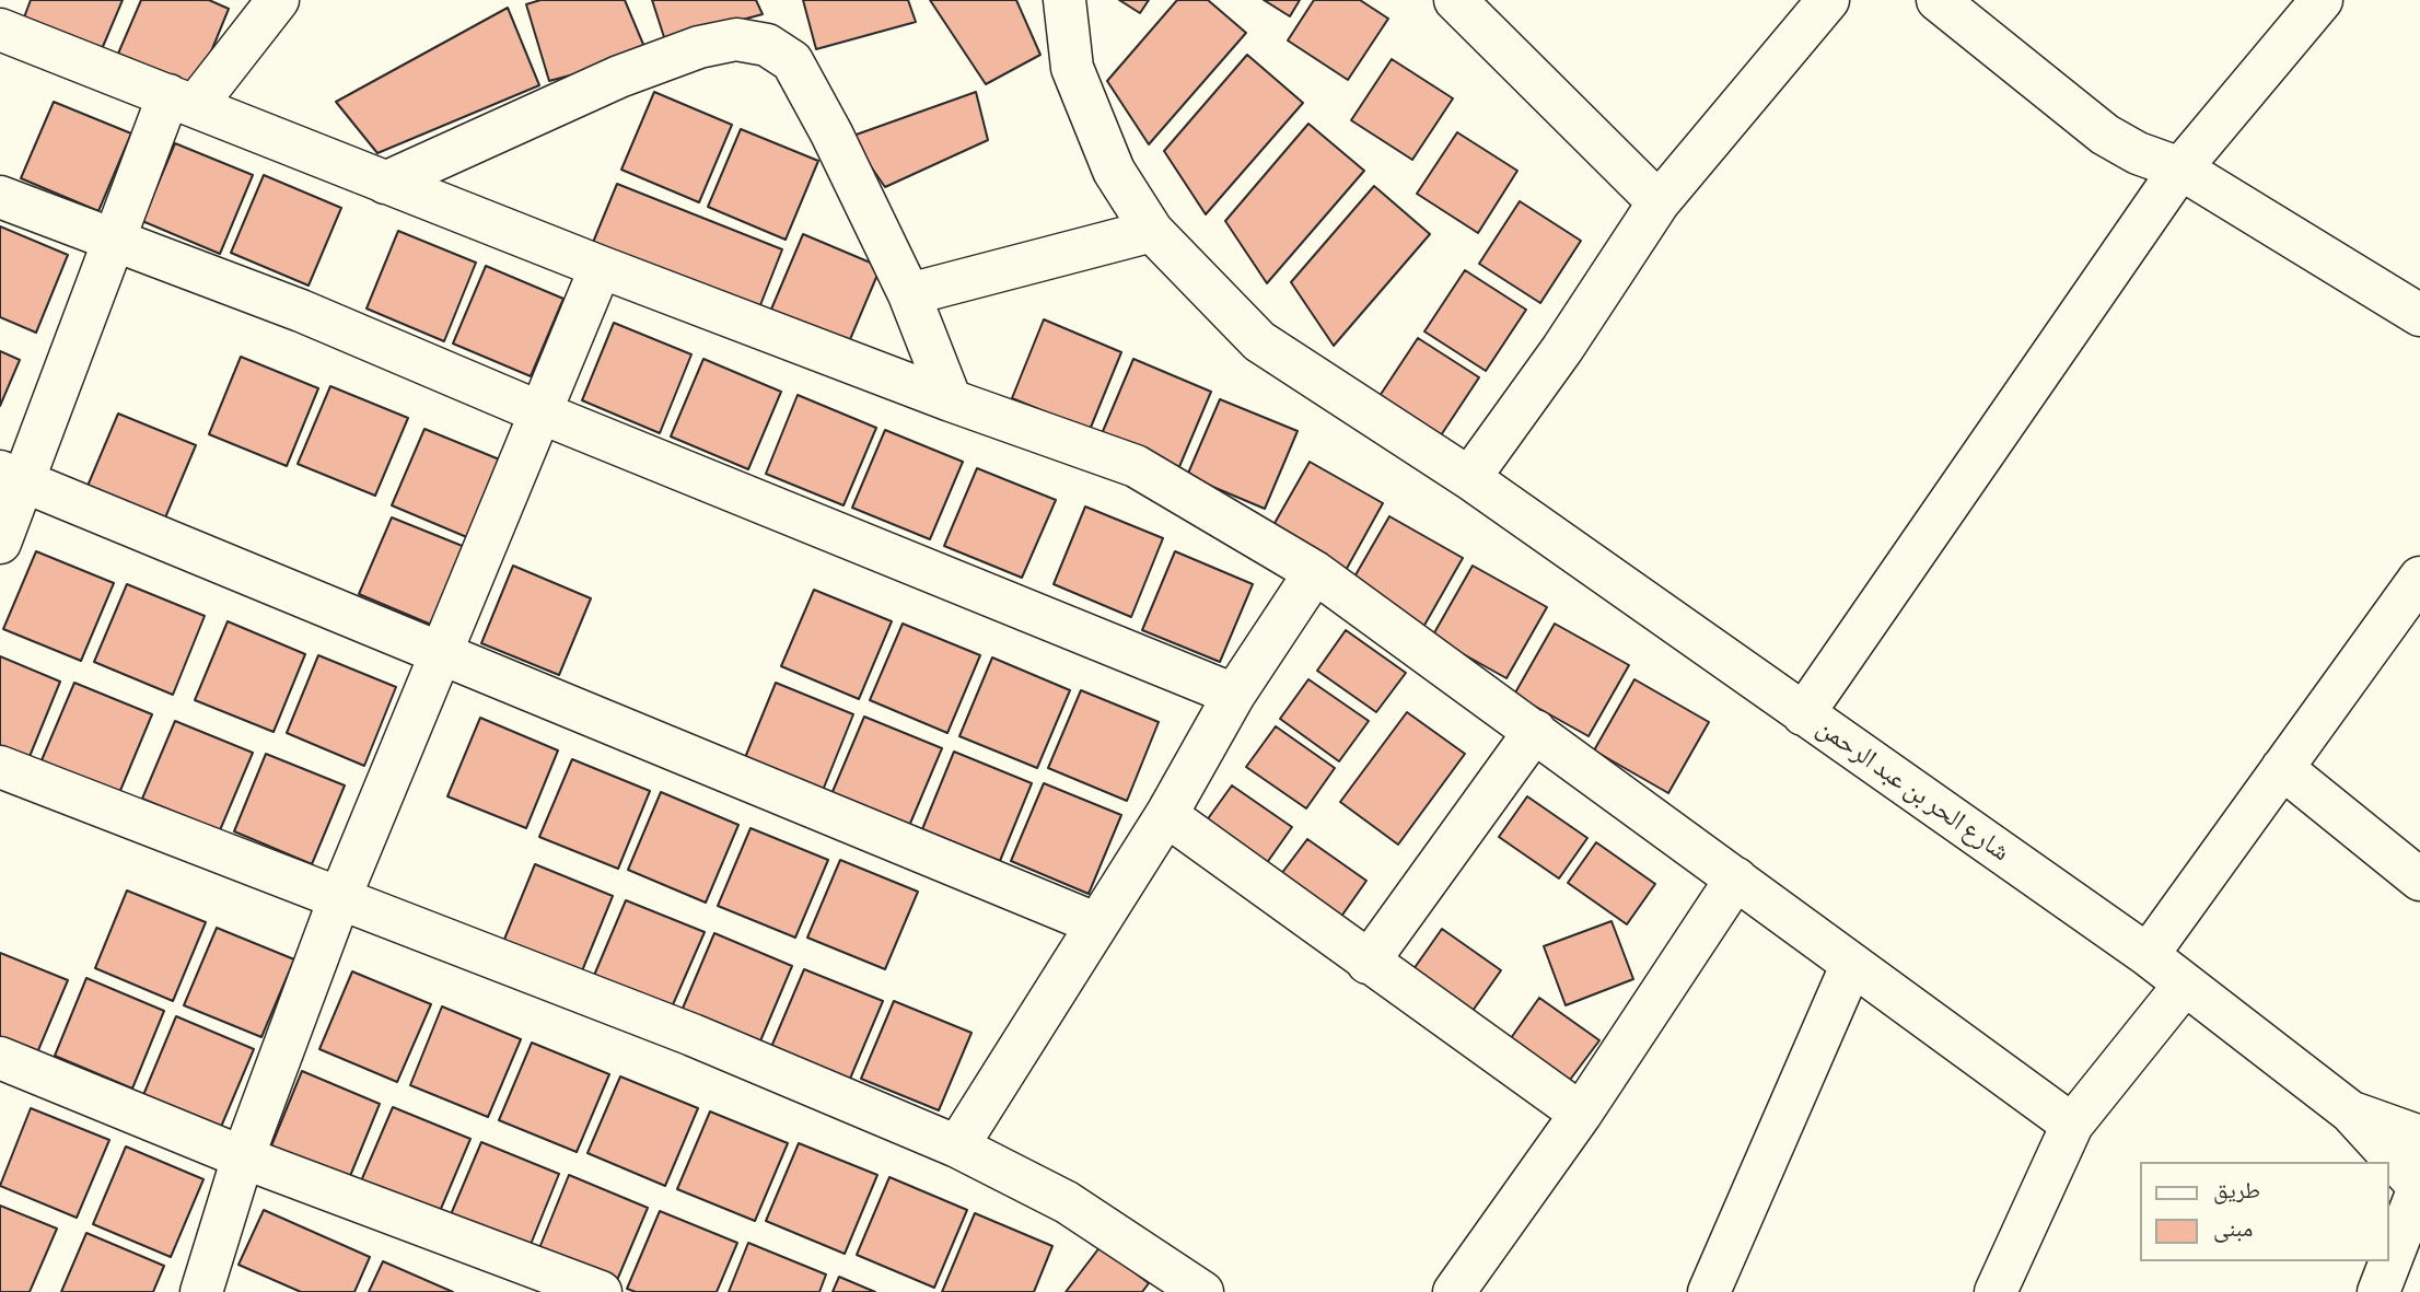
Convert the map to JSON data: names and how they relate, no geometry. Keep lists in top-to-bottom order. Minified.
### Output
{"streets":{"street":["شارع الحر بن عبد الرحمن"]},"legend":["طريق","مبنى"]}
